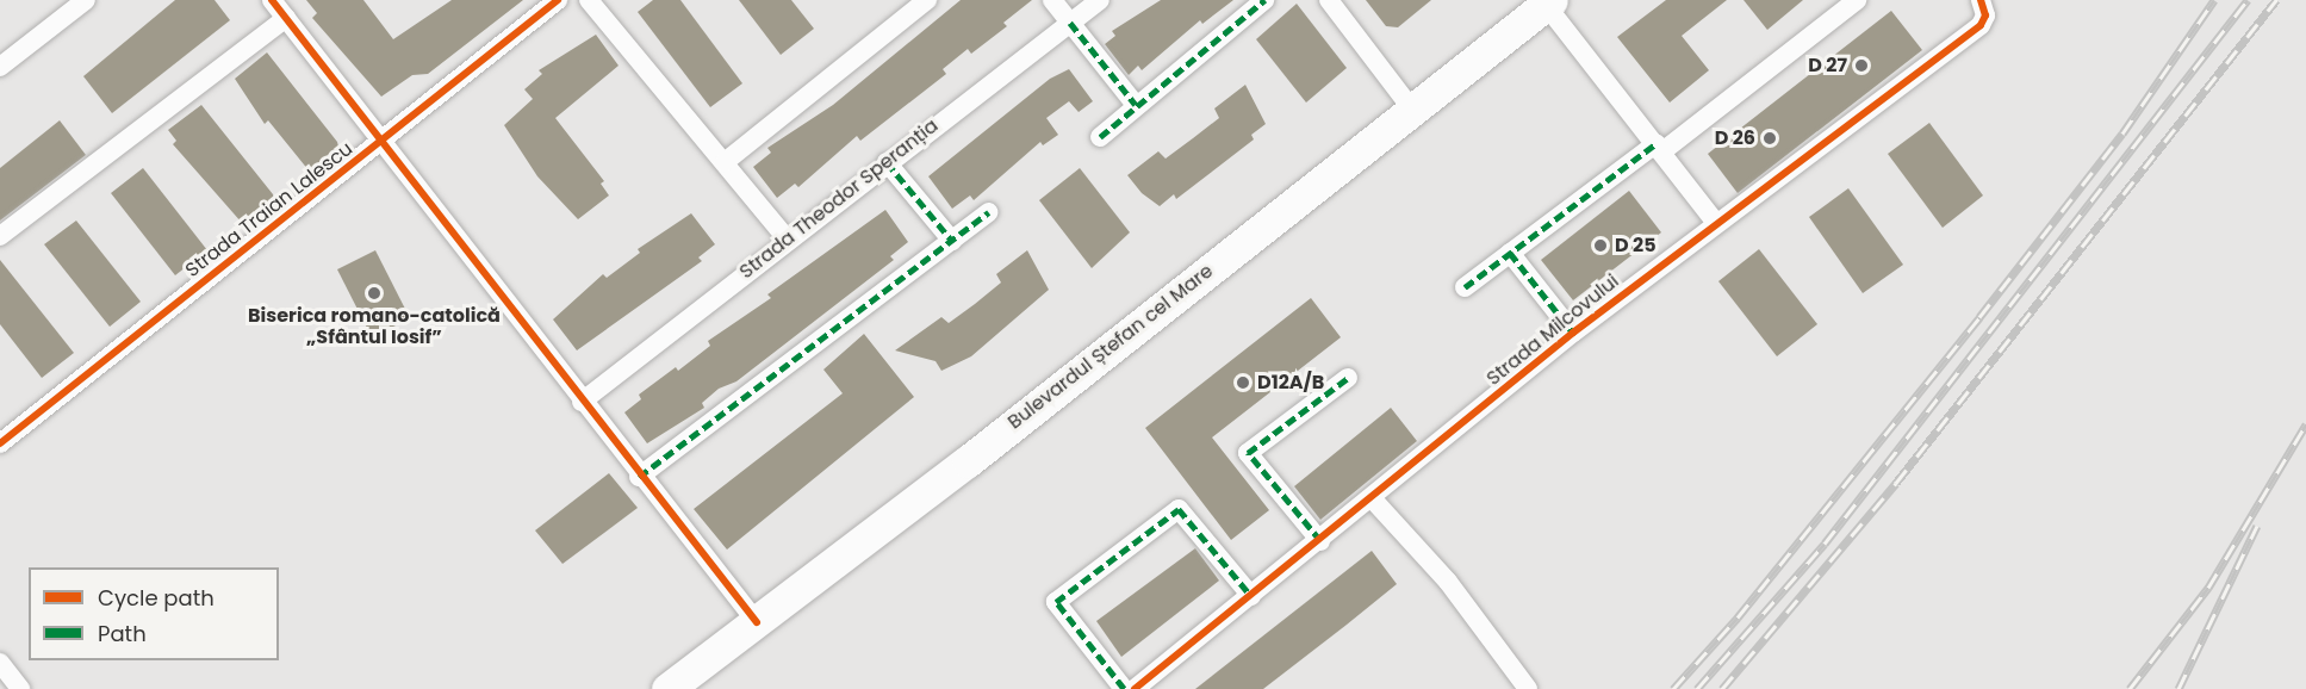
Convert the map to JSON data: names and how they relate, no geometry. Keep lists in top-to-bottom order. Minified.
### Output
{"streets":{"main road":["Bulevardul Ștefan cel Mare"],"street":["Strada Theodor Speranția","Strada Traian Lalescu","Strada Milcovului"]},"places":["D 27","D 26","D 25","Biserica romano-catolică „Sfântul Iosif”","D12A/B"],"legend":["Cycle path","Path"]}
